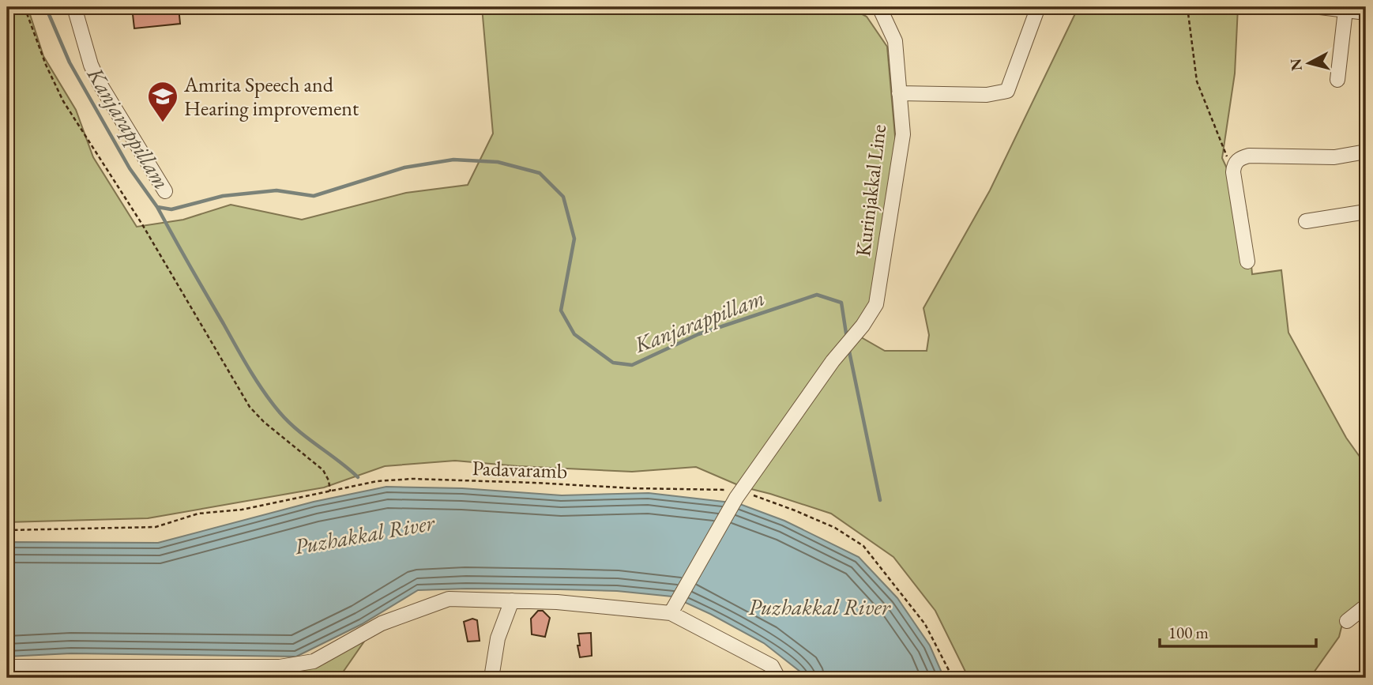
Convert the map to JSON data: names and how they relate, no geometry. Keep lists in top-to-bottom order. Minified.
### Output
{"streets":{"street":["Kurinjakkal Line"],"path":["Padavaramb"]},"crossings":[["Kurinjakkal Line","Padavaramb"]],"water":["Kanjarappillam","Puzhakkal River"],"places":{"school or university":["Amrita Speech and Hearing improvement"]},"scale_bar":"100 m","north":"left"}
